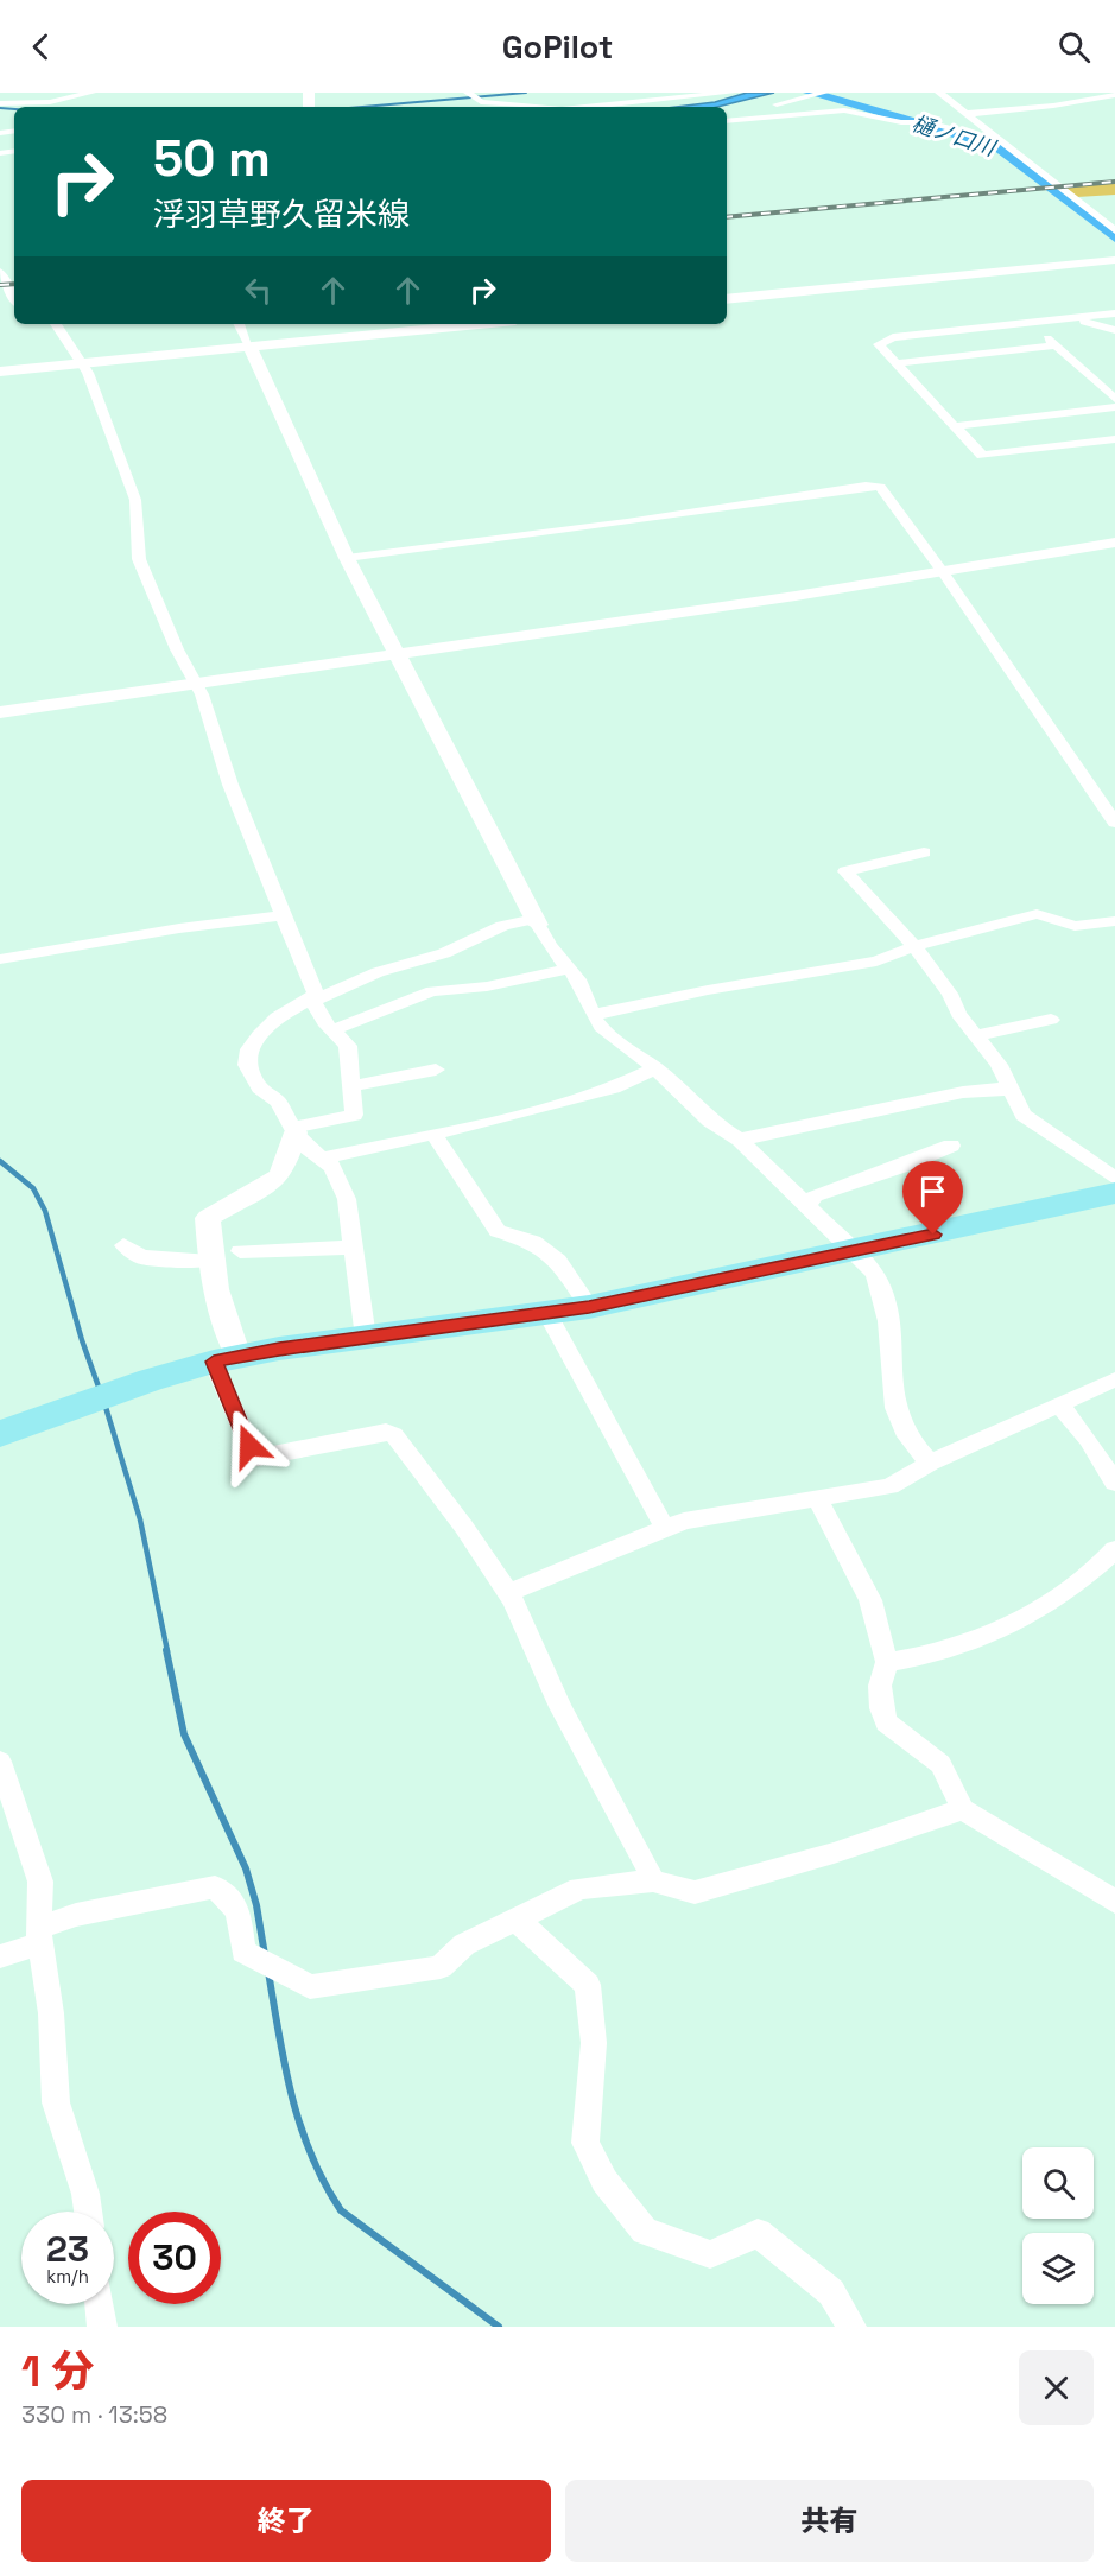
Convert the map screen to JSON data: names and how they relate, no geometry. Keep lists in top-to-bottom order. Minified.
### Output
{"water":["樋ノ口川"],"page":{"header":"GoPilot","turn":["50 m","浮羽草野久留米線"],"speed":"23 km/h","limit":"30","heading":["1 分","330 m · 13:58"],"buttons":["終了","共有"]}}
